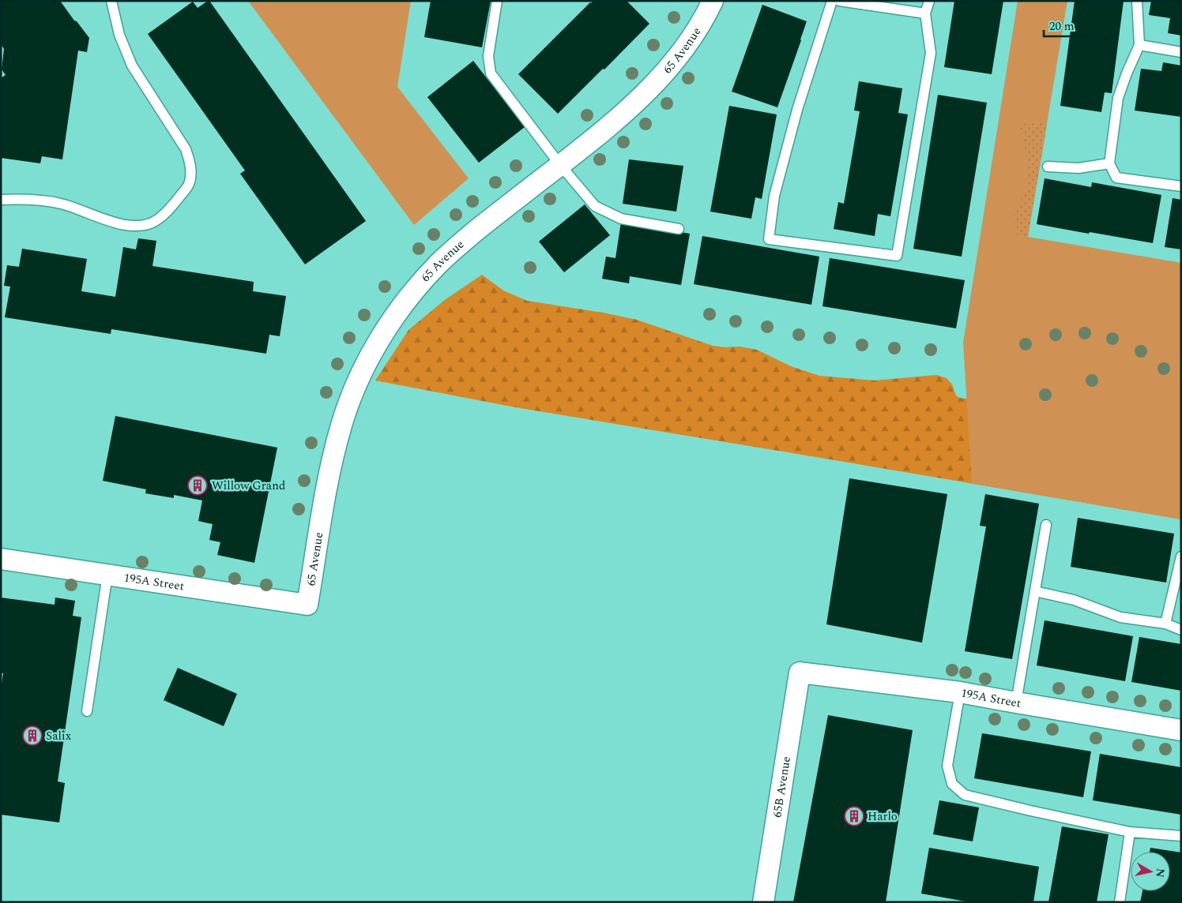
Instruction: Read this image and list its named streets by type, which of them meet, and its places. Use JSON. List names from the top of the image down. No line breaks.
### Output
{"streets":{"street":["65 Avenue","195A Street","65B Avenue"]},"crossings":[["65 Avenue","195A Street"],["195A Street","65B Avenue"]],"places":{"building":["Willow Grand","Salix","Harlo"]},"scale_bar":"20 m","north":"right"}
